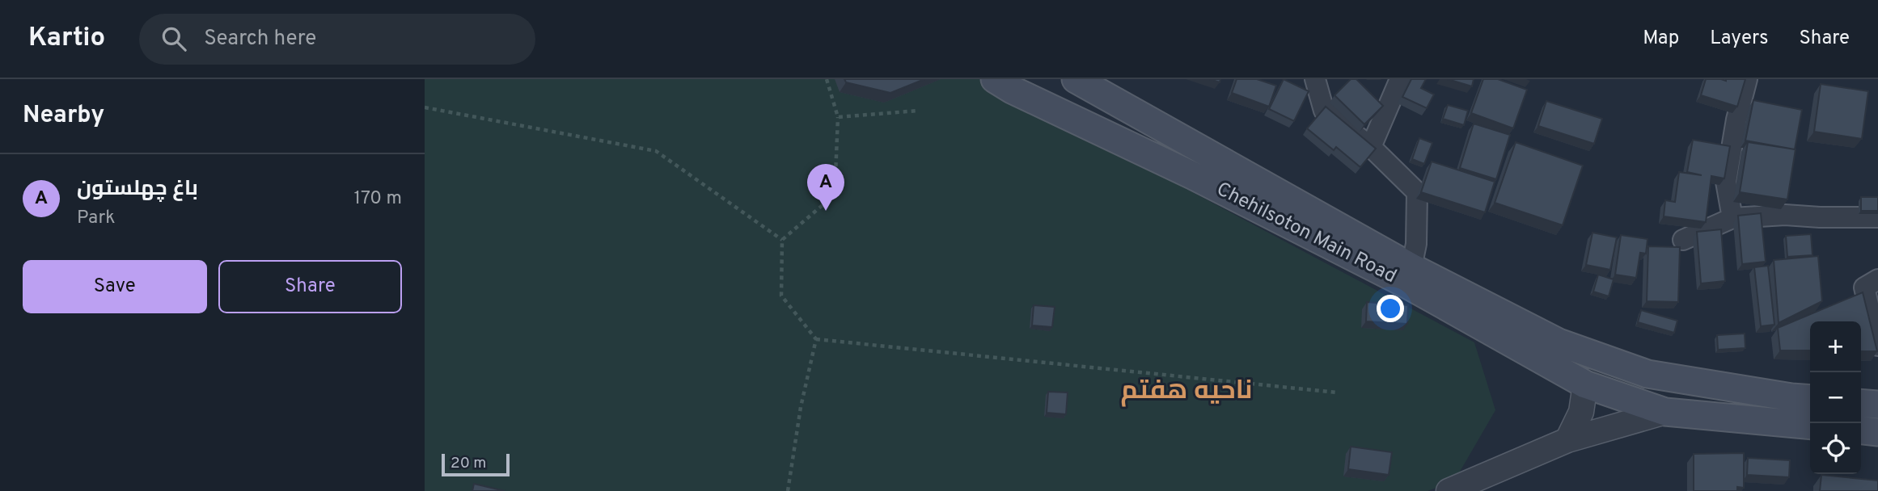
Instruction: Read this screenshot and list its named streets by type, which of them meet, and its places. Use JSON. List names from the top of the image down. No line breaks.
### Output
{"streets":{"main road":["Chehilsoton Main Road"]},"districts":["ناحیه هفتم"],"scale_bar":"20 m","page":{"header":"Kartio","search":"Search here","nav":["Map","Layers","Share"],"heading":"Nearby","list":[{"mark":"A","name":"باغ چهلستون","note":"Park","value":"170 m"}],"pins":"A","buttons":["Save","Share"],"map_buttons":["+","−"],"scale":"20 m"}}
